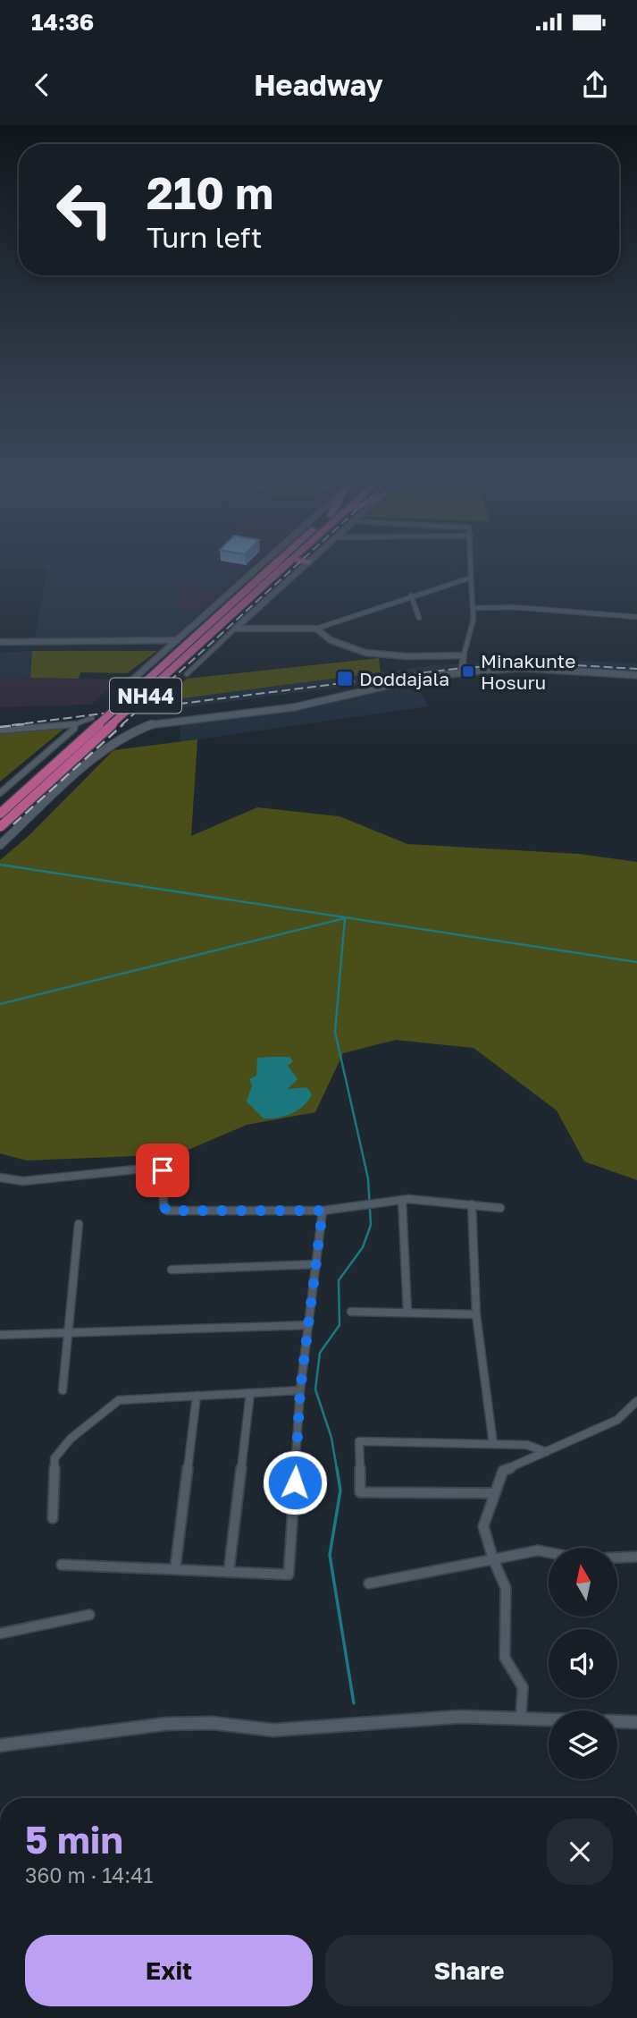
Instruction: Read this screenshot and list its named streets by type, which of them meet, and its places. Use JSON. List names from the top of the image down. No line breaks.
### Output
{"streets":{"highway":["NH44"]},"places":{"transit":["Minakunte Hosuru","Doddajala"]},"north":"top","page":{"status":"14:36","header":"Headway","turn":["210 m","Turn left"],"heading":["5 min","360 m · 14:41"],"buttons":["Exit","Share"]}}
